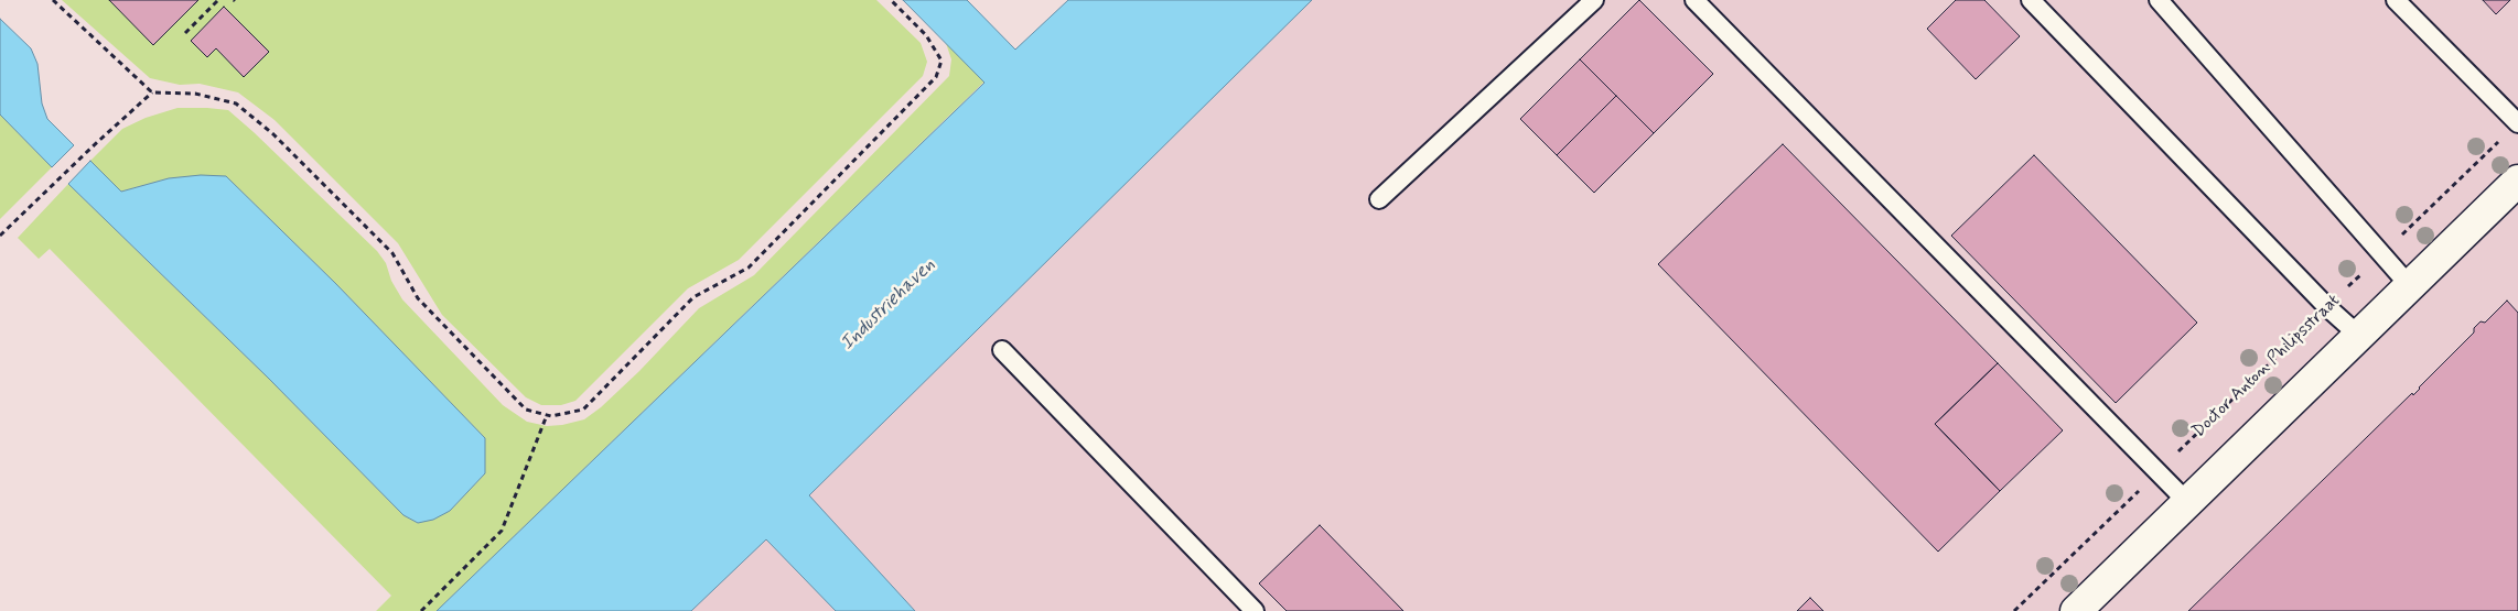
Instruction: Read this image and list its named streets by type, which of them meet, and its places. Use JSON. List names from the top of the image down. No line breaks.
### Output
{"streets":{"path":["Doctor Anton Philipsstraat"]},"water":["Industriehaven"]}
